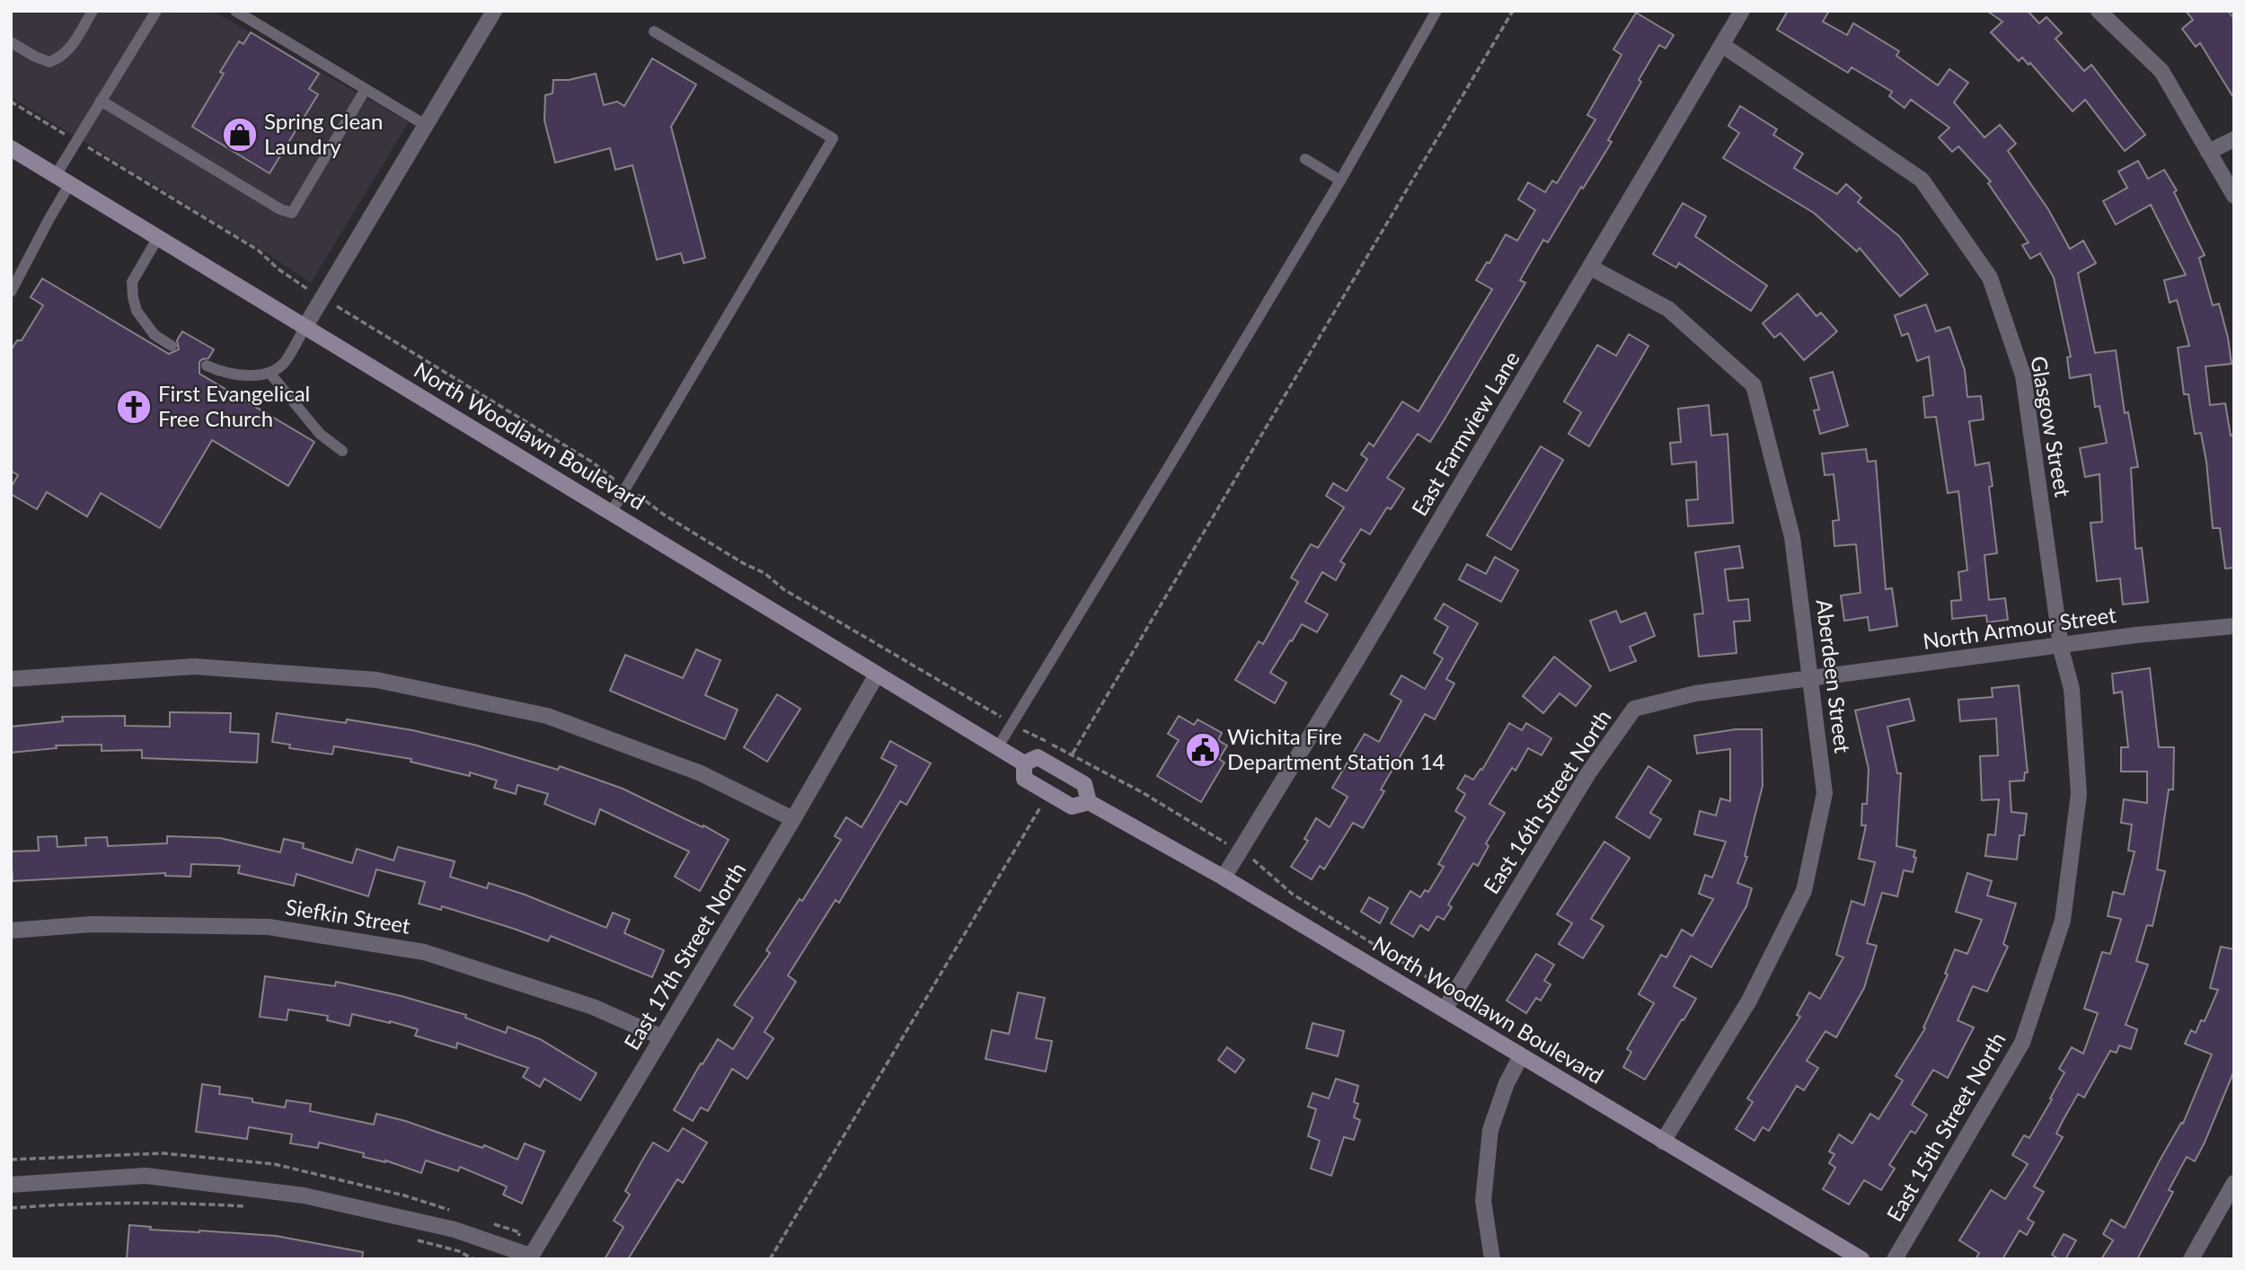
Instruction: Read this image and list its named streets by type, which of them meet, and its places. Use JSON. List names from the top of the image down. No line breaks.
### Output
{"streets":{"main road":["North Woodlawn Boulevard"],"street":["Glasgow Street","East Farmview Lane","North Armour Street","Aberdeen Street","East 16th Street North","Siefkin Street","East 17th Street North","East 15th Street North"]},"crossings":[["Glasgow Street","East Farmview Lane"],["Glasgow Street","North Armour Street"],["Glasgow Street","East 15th Street North"],["East Farmview Lane","North Woodlawn Boulevard"],["East Farmview Lane","Aberdeen Street"],["North Woodlawn Boulevard","Aberdeen Street"],["North Woodlawn Boulevard","East 16th Street North"],["North Woodlawn Boulevard","East 17th Street North"],["North Armour Street","Aberdeen Street"],["North Armour Street","East 16th Street North"],["North Armour Street","East 15th Street North"],["Aberdeen Street","East 16th Street North"],["Siefkin Street","East 17th Street North"]],"places":{"shop":["Spring Clean Laundry"],"church":["First Evangelical Free Church"],"public building":["Wichita Fire Department Station 14"]}}
